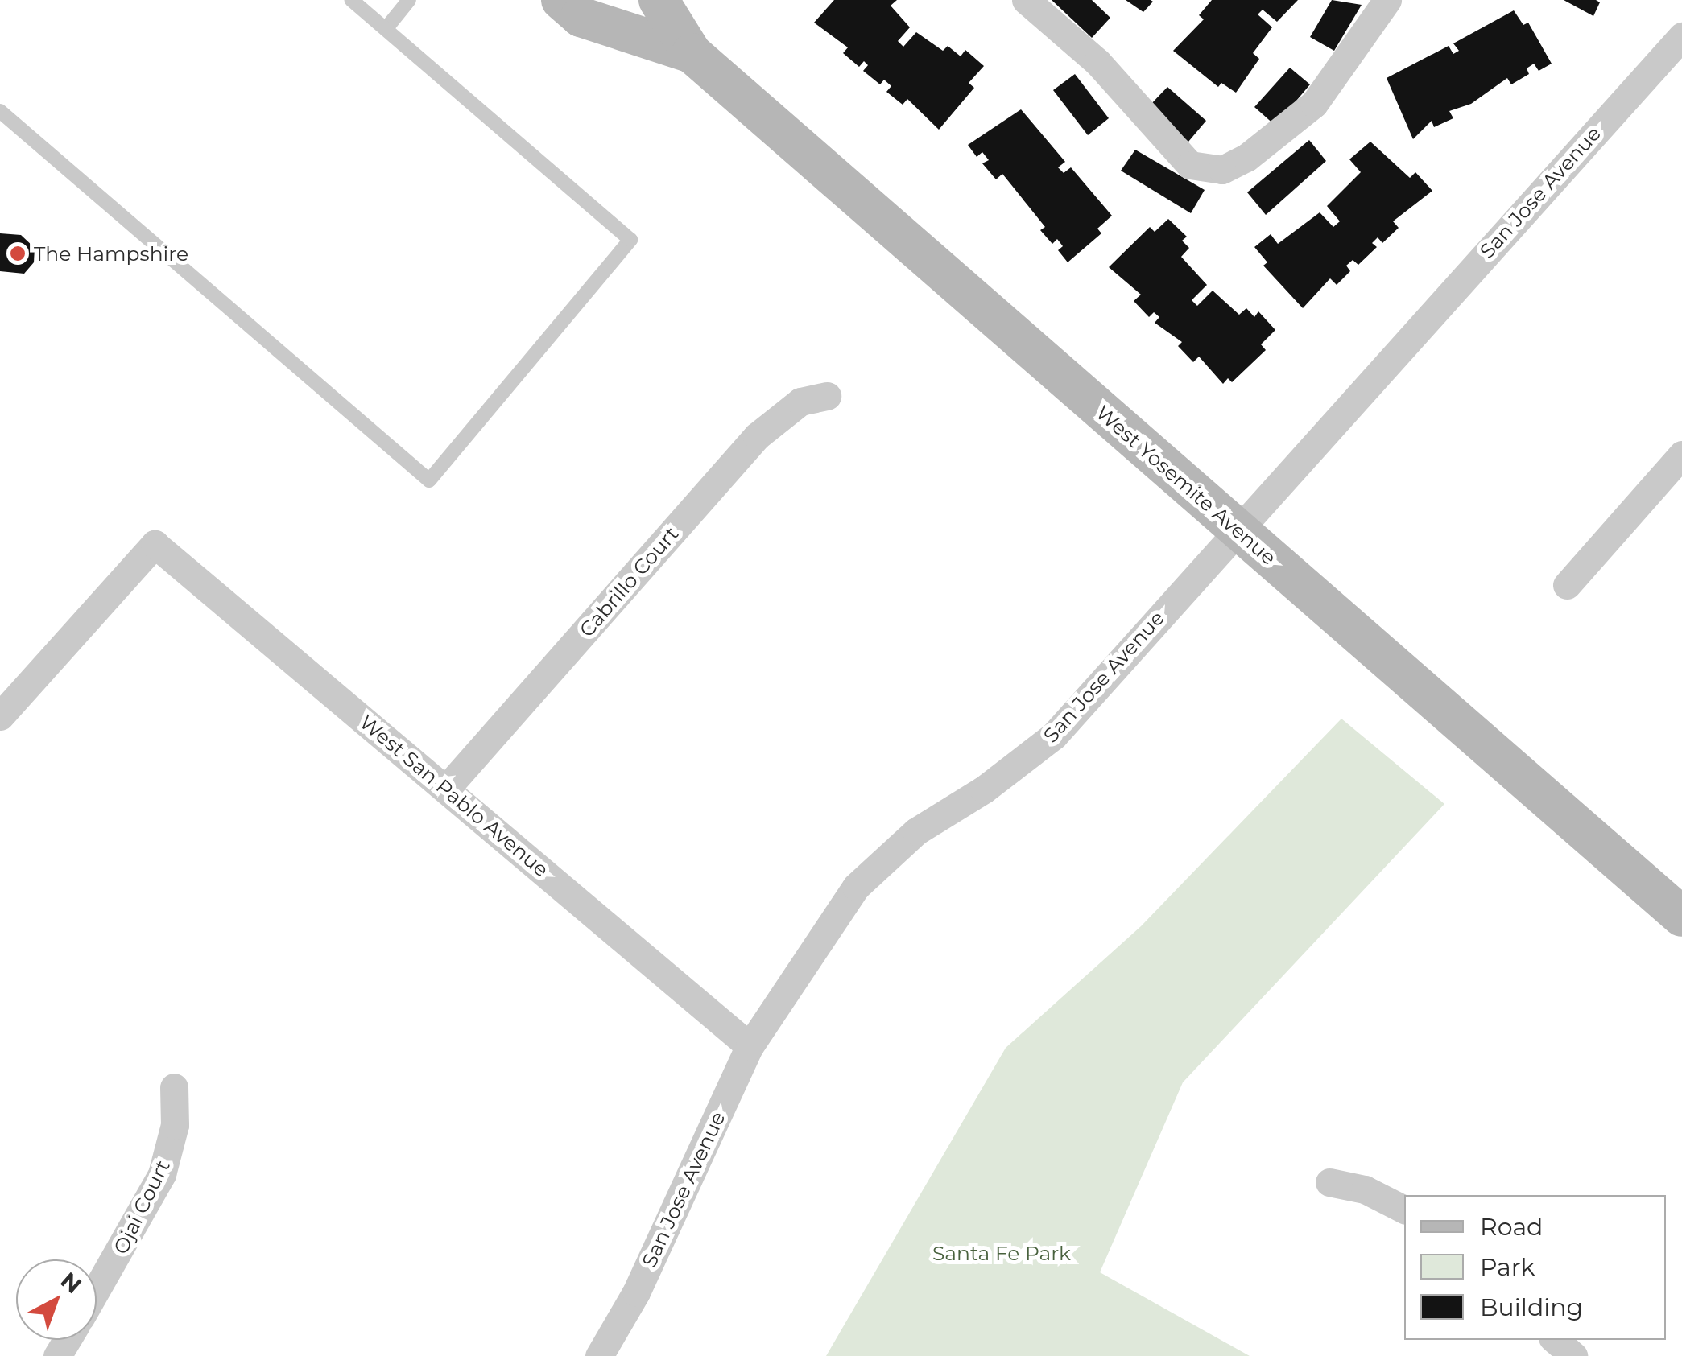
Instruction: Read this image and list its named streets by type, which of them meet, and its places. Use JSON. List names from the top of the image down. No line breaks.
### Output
{"streets":{"main road":["West Yosemite Avenue"],"street":["San Jose Avenue","Cabrillo Court","West San Pablo Avenue","Ojai Court"]},"crossings":[["San Jose Avenue","West Yosemite Avenue"],["San Jose Avenue","West San Pablo Avenue"],["Cabrillo Court","West San Pablo Avenue"]],"parks":["Santa Fe Park"],"places":["The Hampshire"],"legend":["Road","Park","Building"],"north":"top right"}
